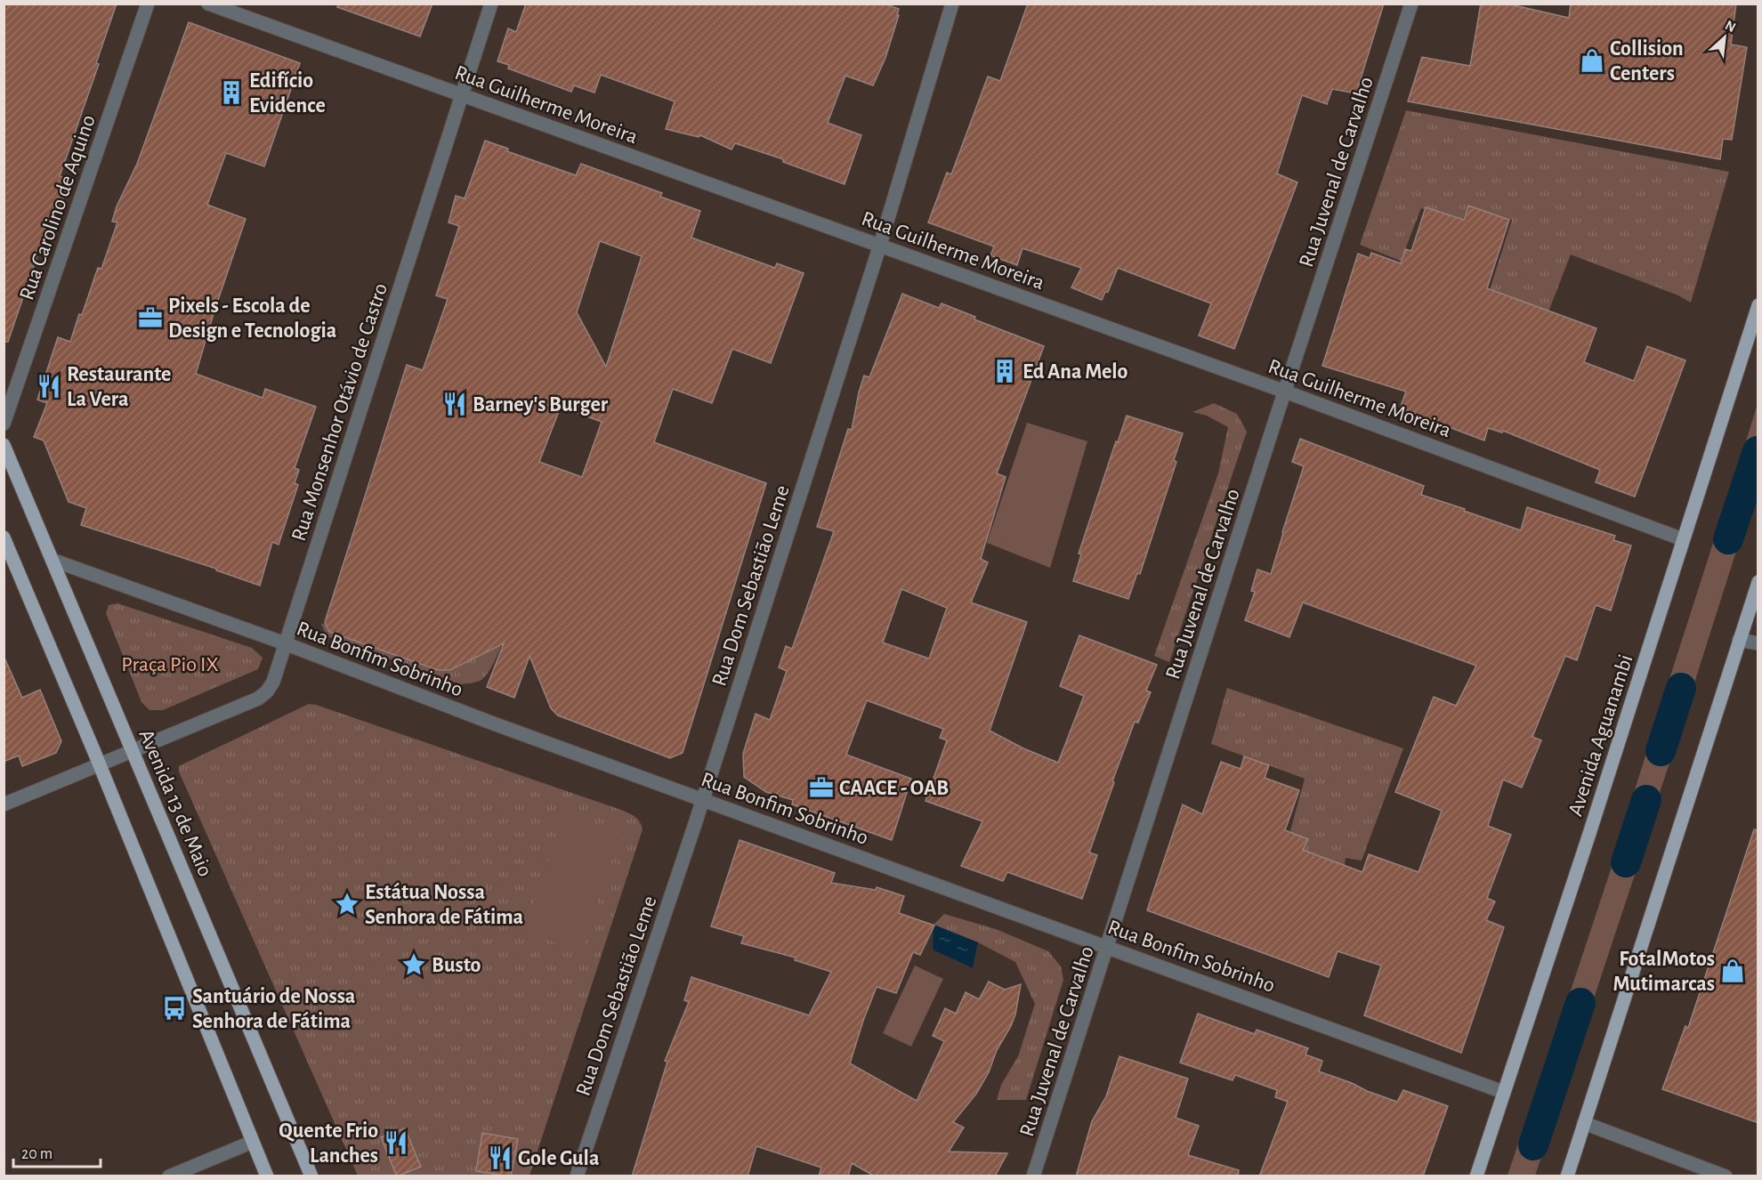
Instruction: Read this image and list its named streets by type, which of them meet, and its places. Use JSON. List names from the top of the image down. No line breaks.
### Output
{"streets":{"main road":["Avenida Aguanambi","Avenida 13 de Maio"],"street":["Rua Guilherme Moreira","Rua Juvenal de Carvalho","Rua Carolino de Aquino","Rua Monsenhor Otávio de Castro","Rua Dom Sebastião Leme","Rua Bonfim Sobrinho"]},"crossings":[["Rua Guilherme Moreira","Rua Juvenal de Carvalho"],["Rua Guilherme Moreira","Rua Monsenhor Otávio de Castro"],["Rua Guilherme Moreira","Rua Dom Sebastião Leme"],["Rua Guilherme Moreira","Avenida Aguanambi"],["Rua Juvenal de Carvalho","Rua Bonfim Sobrinho"],["Rua Monsenhor Otávio de Castro","Rua Bonfim Sobrinho"],["Rua Monsenhor Otávio de Castro","Avenida 13 de Maio"],["Rua Dom Sebastião Leme","Rua Bonfim Sobrinho"],["Rua Bonfim Sobrinho","Avenida Aguanambi"],["Rua Bonfim Sobrinho","Avenida 13 de Maio"]],"parks":["Praça Pio IX"],"places":{"shop":["Collision Centers","FotalMotos Mutimarcas"],"building":["Edifício Evidence","Ed Ana Melo"],"office":["Pixels - Escola de Design e Tecnologia","CAACE - OAB"],"restaurant":["Restaurante La Vera","Barney's Burger","Quente Frio Lanches","Gole Gula"],"place":["Estátua Nossa Senhora de Fátima","Busto"],"bus stop":["Santuário de Nossa Senhora de Fátima"]},"scale_bar":"20 m","north":"top right"}
